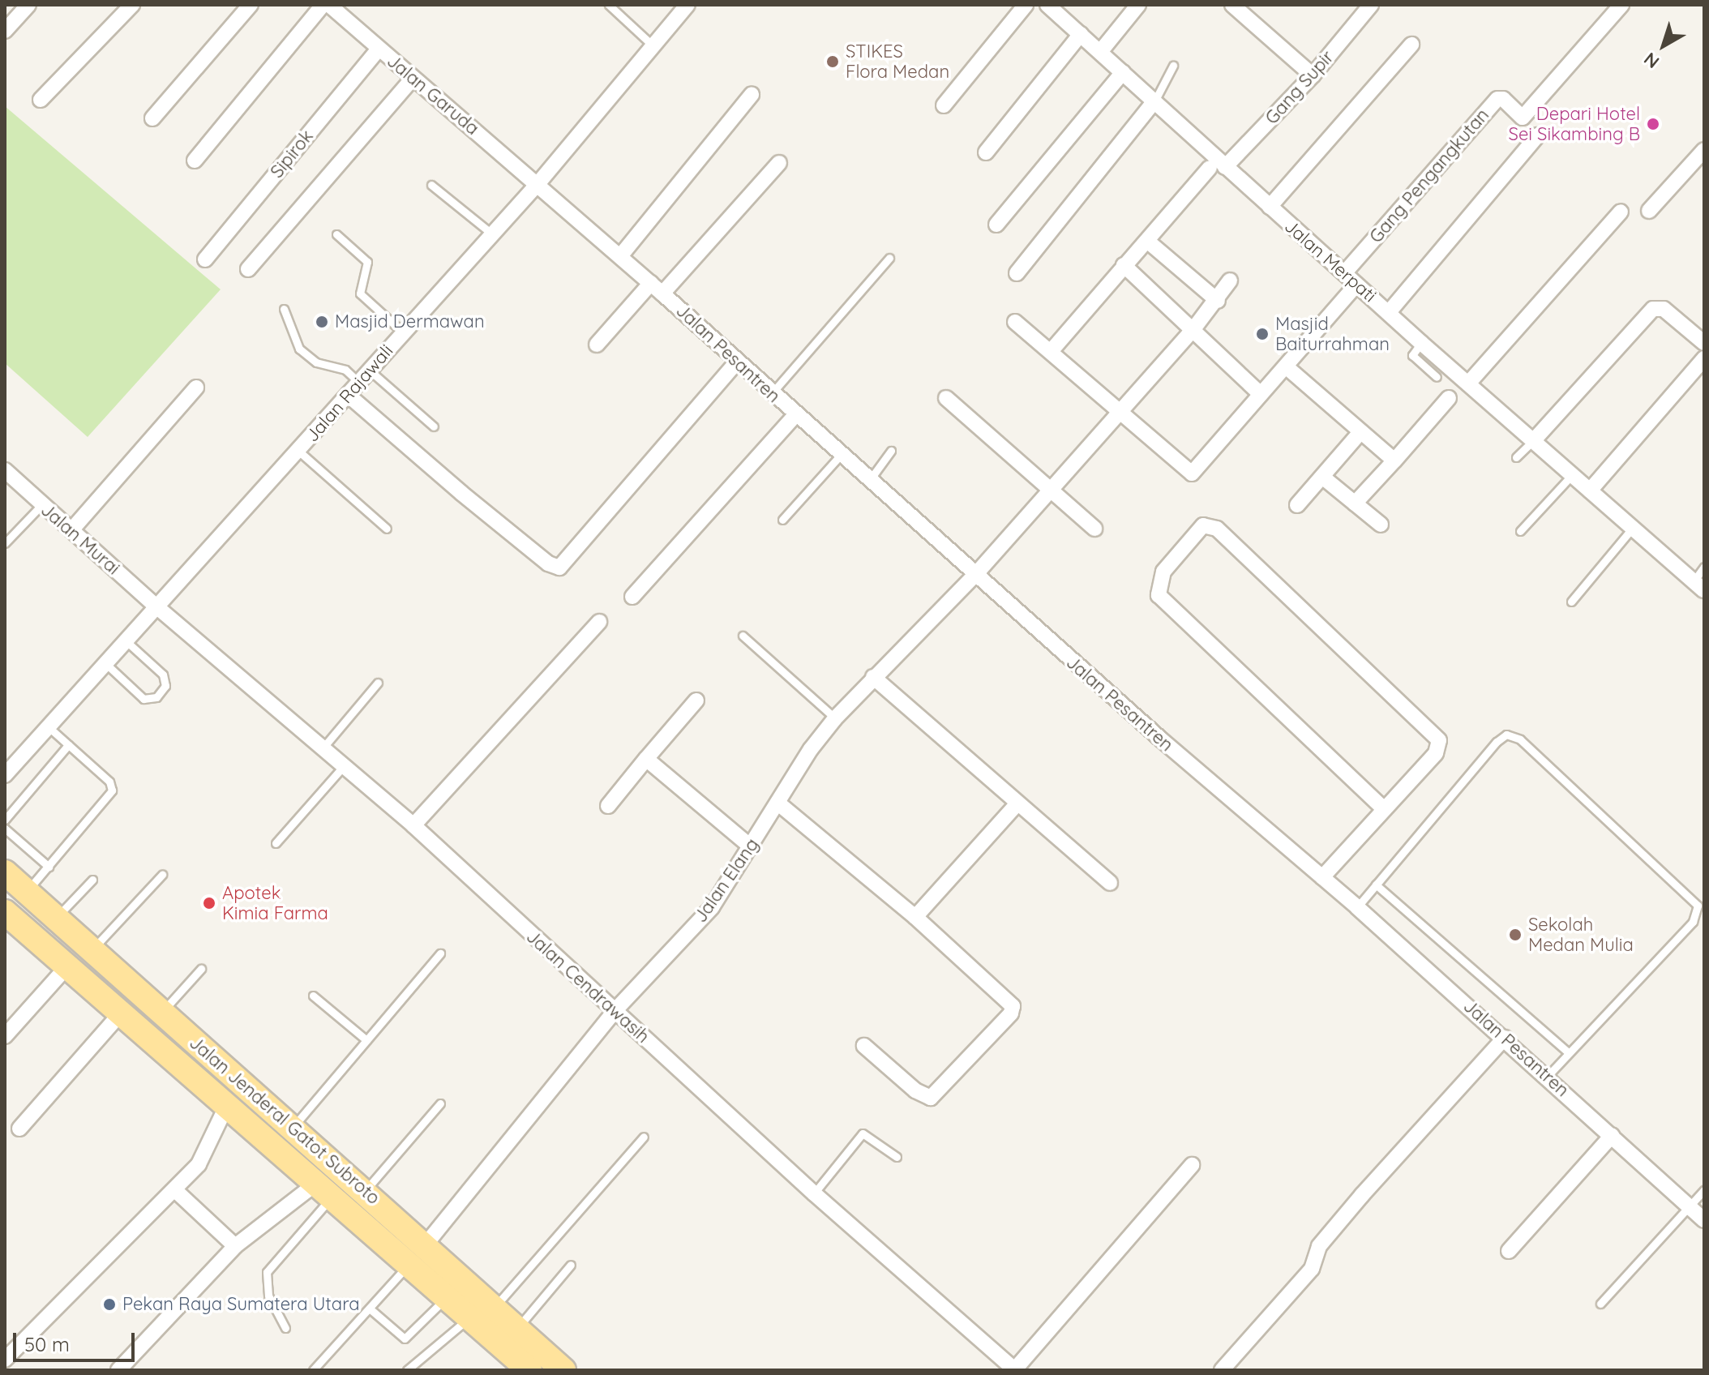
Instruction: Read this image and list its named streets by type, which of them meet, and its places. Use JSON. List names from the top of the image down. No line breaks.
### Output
{"streets":{"main road":["Jalan Jenderal Gatot Subroto"],"street":["Gang Supir","Jalan Garuda","Sipirok","Gang Pengangkutan","Jalan Merpati","Jalan Pesantren","Jalan Rajawali","Jalan Murai","Jalan Elang","Jalan Cendrawasih"]},"crossings":[["Gang Supir","Jalan Merpati"],["Jalan Garuda","Sipirok"],["Jalan Garuda","Jalan Pesantren"],["Jalan Garuda","Jalan Rajawali"],["Gang Pengangkutan","Jalan Merpati"],["Jalan Pesantren","Jalan Rajawali"],["Jalan Pesantren","Jalan Elang"],["Jalan Rajawali","Jalan Murai"],["Jalan Rajawali","Jalan Cendrawasih"],["Jalan Murai","Jalan Cendrawasih"],["Jalan Elang","Jalan Cendrawasih"],["Jalan Elang","Jalan Jenderal Gatot Subroto"]],"places":["STIKES Flora Medan","Depari Hotel Sei Sikambing B","Masjid Dermawan","Masjid Baiturrahman","Apotek Kimia Farma","Sekolah Medan Mulia","Pekan Raya Sumatera Utara"],"scale_bar":"50 m","north":"bottom left"}
